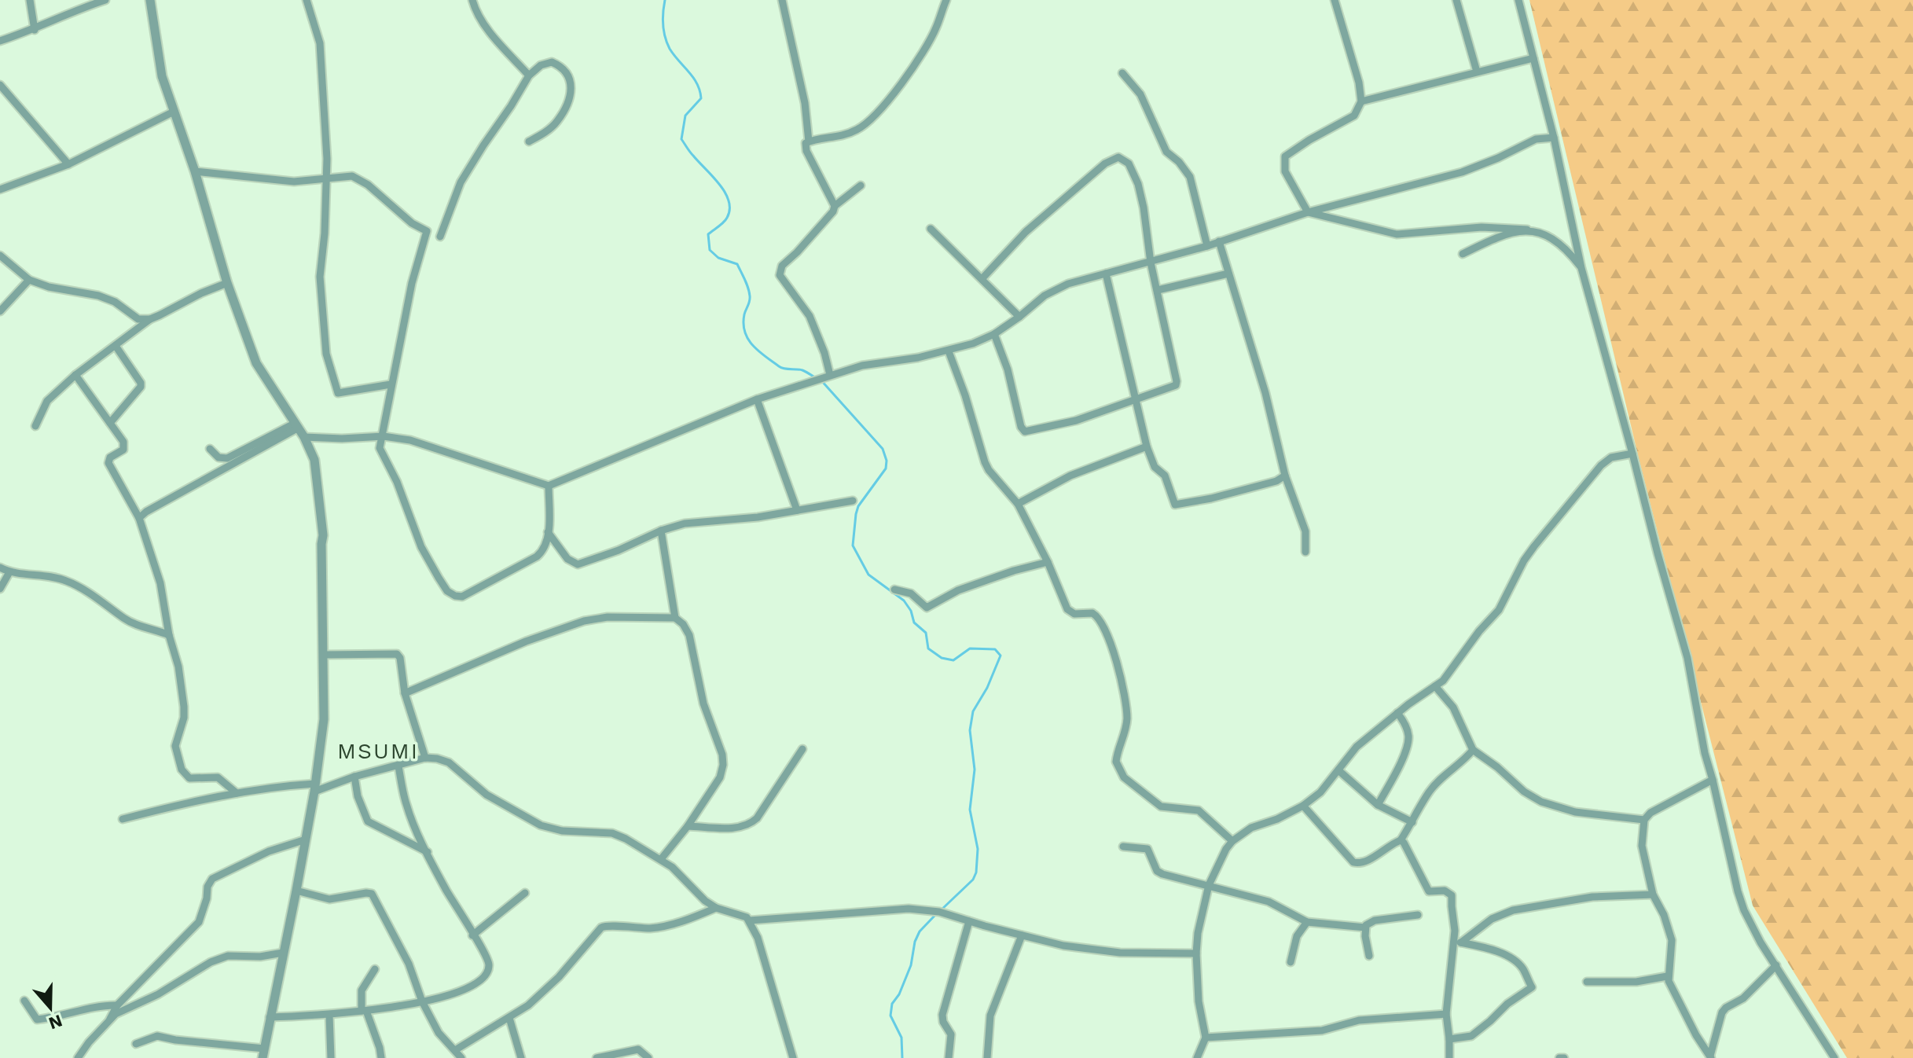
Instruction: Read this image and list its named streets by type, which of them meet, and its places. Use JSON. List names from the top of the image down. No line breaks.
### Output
{"districts":["MSUMI"],"north":"bottom"}
